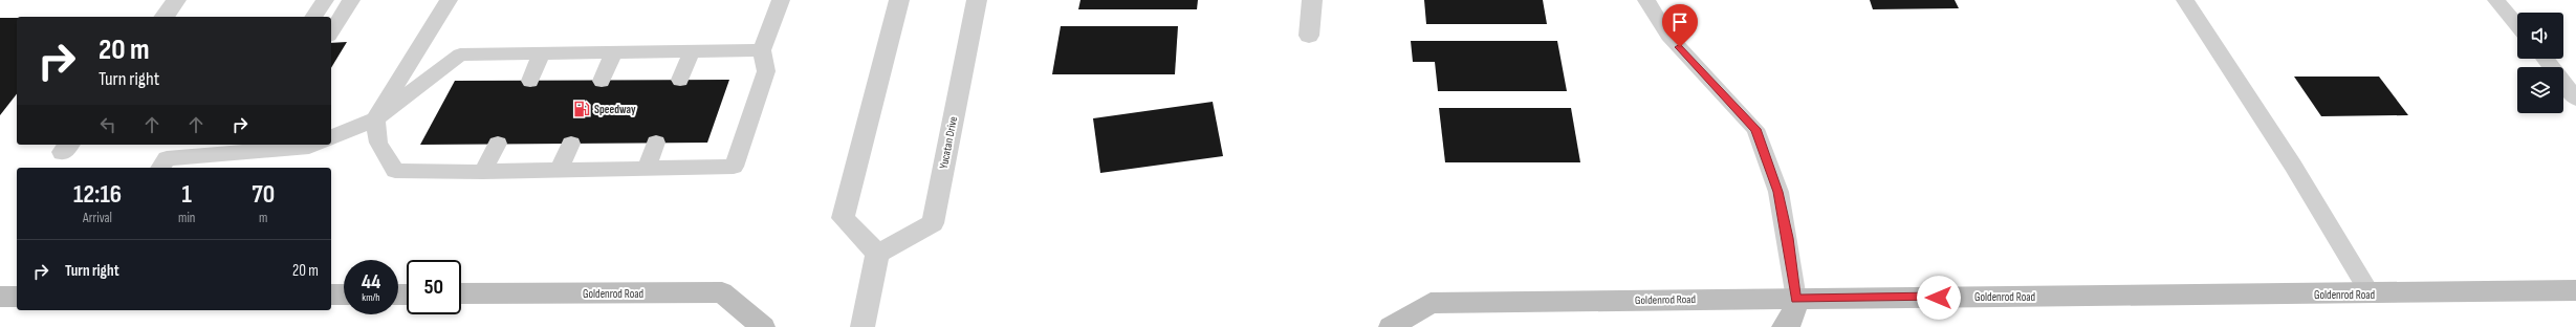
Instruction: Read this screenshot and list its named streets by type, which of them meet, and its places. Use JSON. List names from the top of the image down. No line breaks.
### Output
{"streets":{"main road":["Goldenrod Road"],"street":["Yucatan Drive"]},"places":{"fuel station":["Speedway"]},"page":{"turn":["20 m","Turn right"],"eta":["12:16","Arrival","1","min","70","m"],"list":[{"name":"Turn right","value":"20 m"}],"speed":"44 km/h","limit":"50"}}
